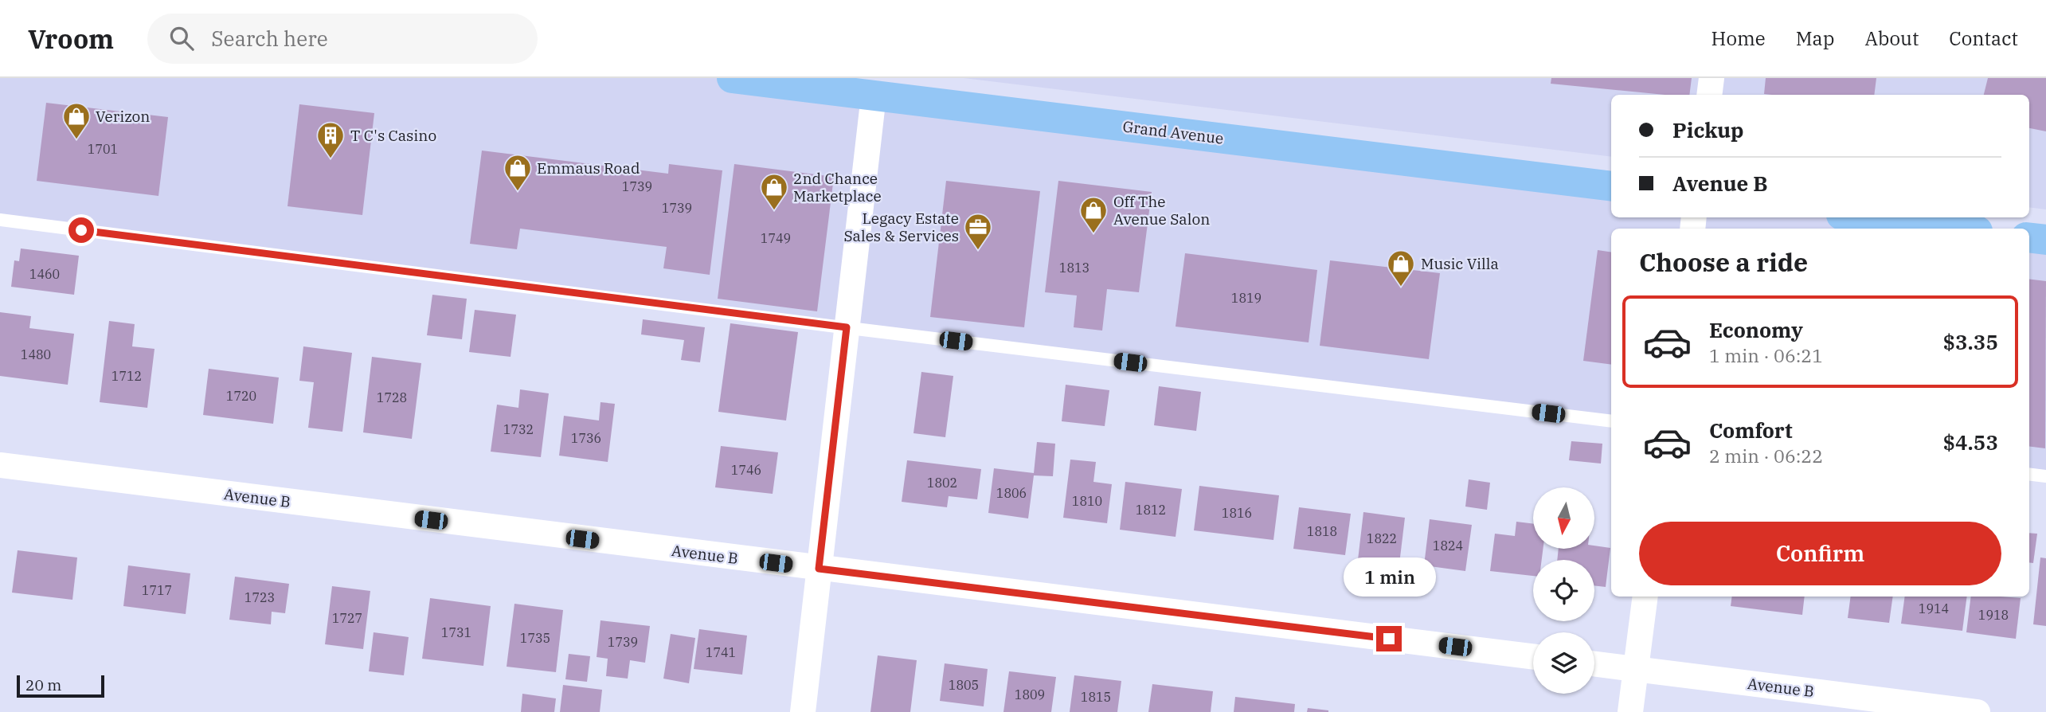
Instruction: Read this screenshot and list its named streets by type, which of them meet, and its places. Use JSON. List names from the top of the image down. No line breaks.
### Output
{"streets":{"main road":["Grand Avenue"],"street":["Avenue B"]},"places":{"shop":["Verizon","Emmaus Road","2nd Chance Marketplace","Off The Avenue Salon","Music Villa"],"building":["T C's Casino"],"office":["Legacy Estate Sales & Services"]},"house_numbers":["1701","1739","1739","1749","1813","1460","1819","1480","1712","1720","1728","1732","1736","1746","1802","1806","1810","1812","1816","1818","1822","1824","1717","1723","1914","1918","1727","1731","1735","1739","1741","1805","1809","1815"],"scale_bar":"20 m","north":"bottom","page":{"header":"Vroom","search":"Search here","nav":["Home","Map","About","Contact"],"banner":["Pickup","Avenue B"],"heading":"Choose a ride","list":[{"name":"Economy","note":"1 min · 06:21","value":"$3.35"},{"name":"Comfort","note":"2 min · 06:22","value":"$4.53"}],"buttons":"Confirm","bubble":"1 min","scale":"20 m"}}
